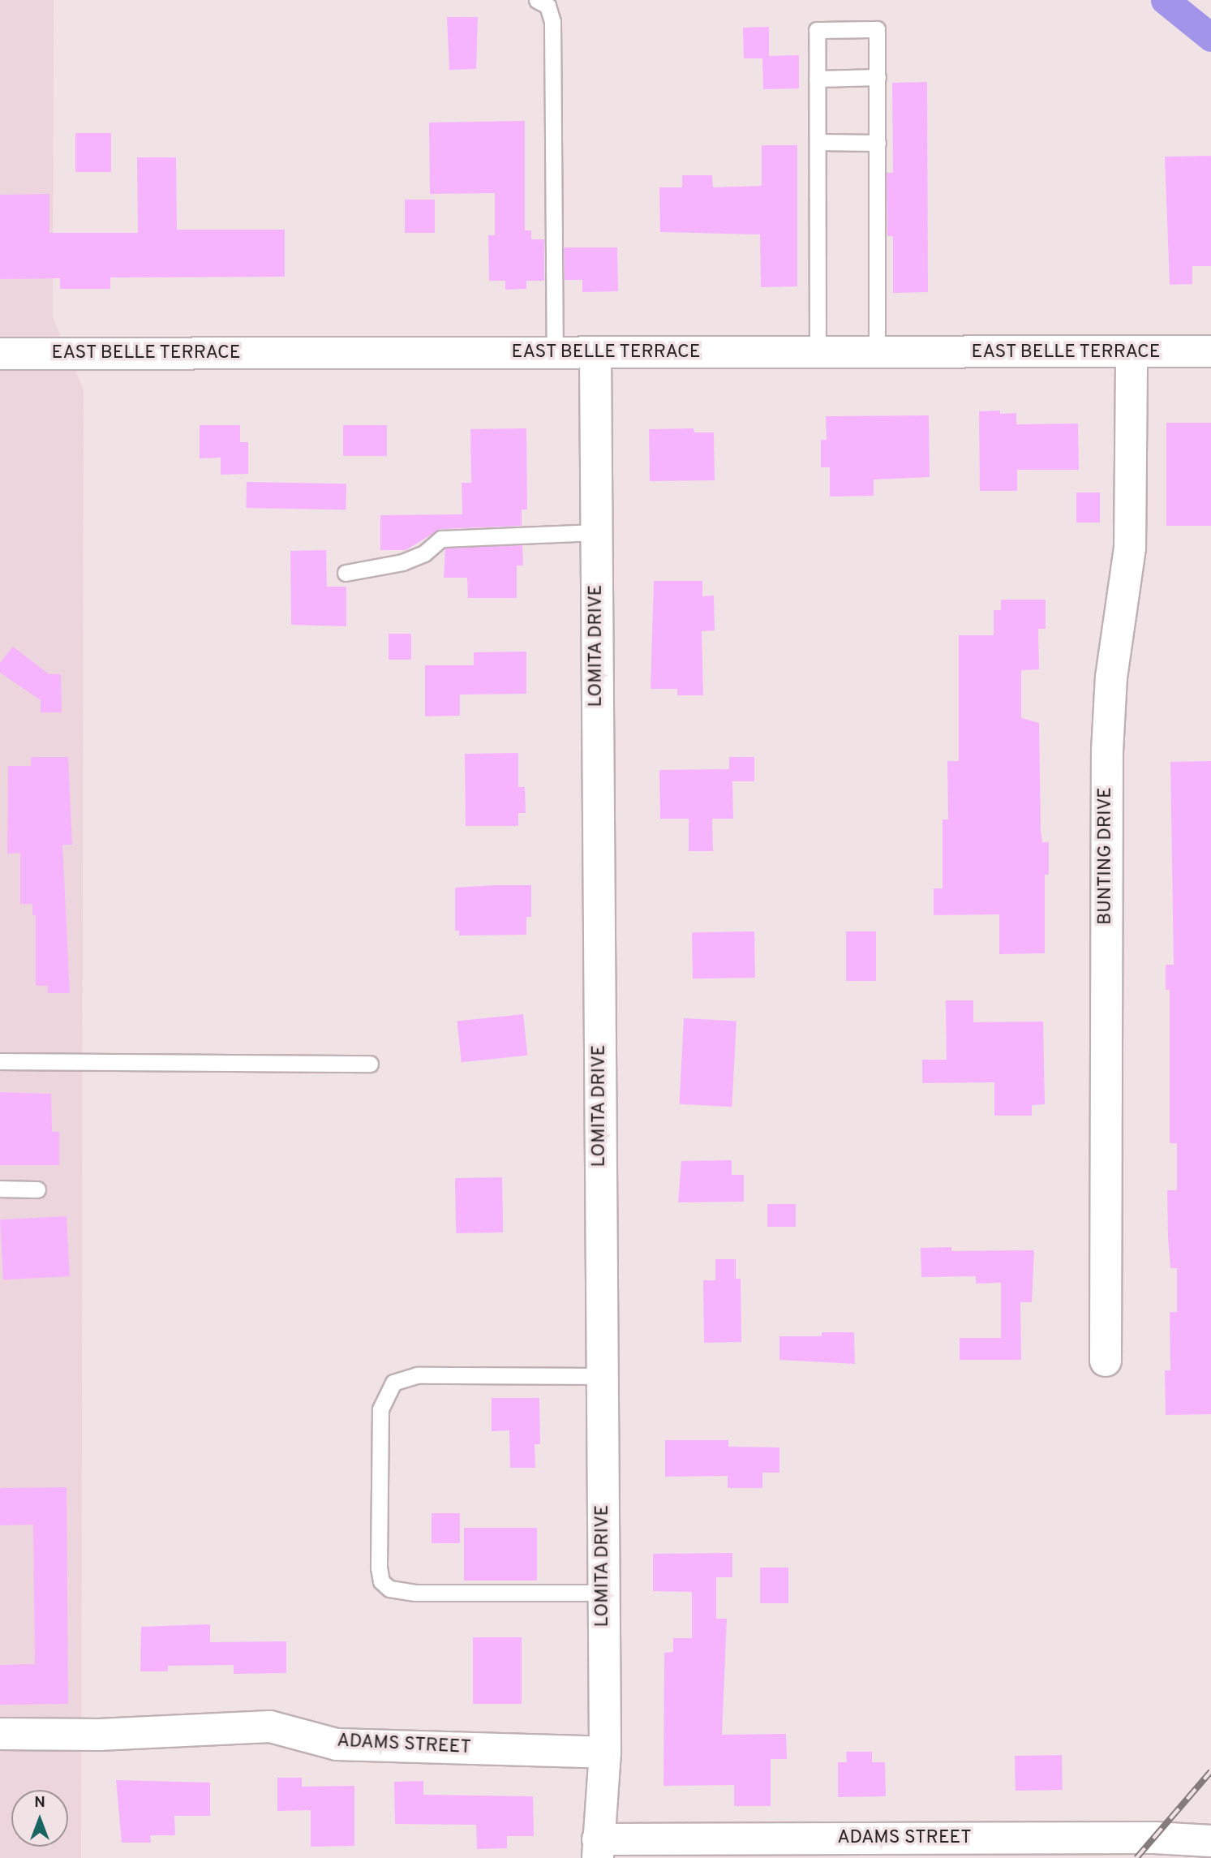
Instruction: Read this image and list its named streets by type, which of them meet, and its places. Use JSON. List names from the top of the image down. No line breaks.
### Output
{"streets":{"street":["EAST BELLE TERRACE","LOMITA DRIVE","BUNTING DRIVE","ADAMS STREET"]},"crossings":[["EAST BELLE TERRACE","LOMITA DRIVE"],["EAST BELLE TERRACE","BUNTING DRIVE"],["LOMITA DRIVE","ADAMS STREET"]],"north":"top"}
